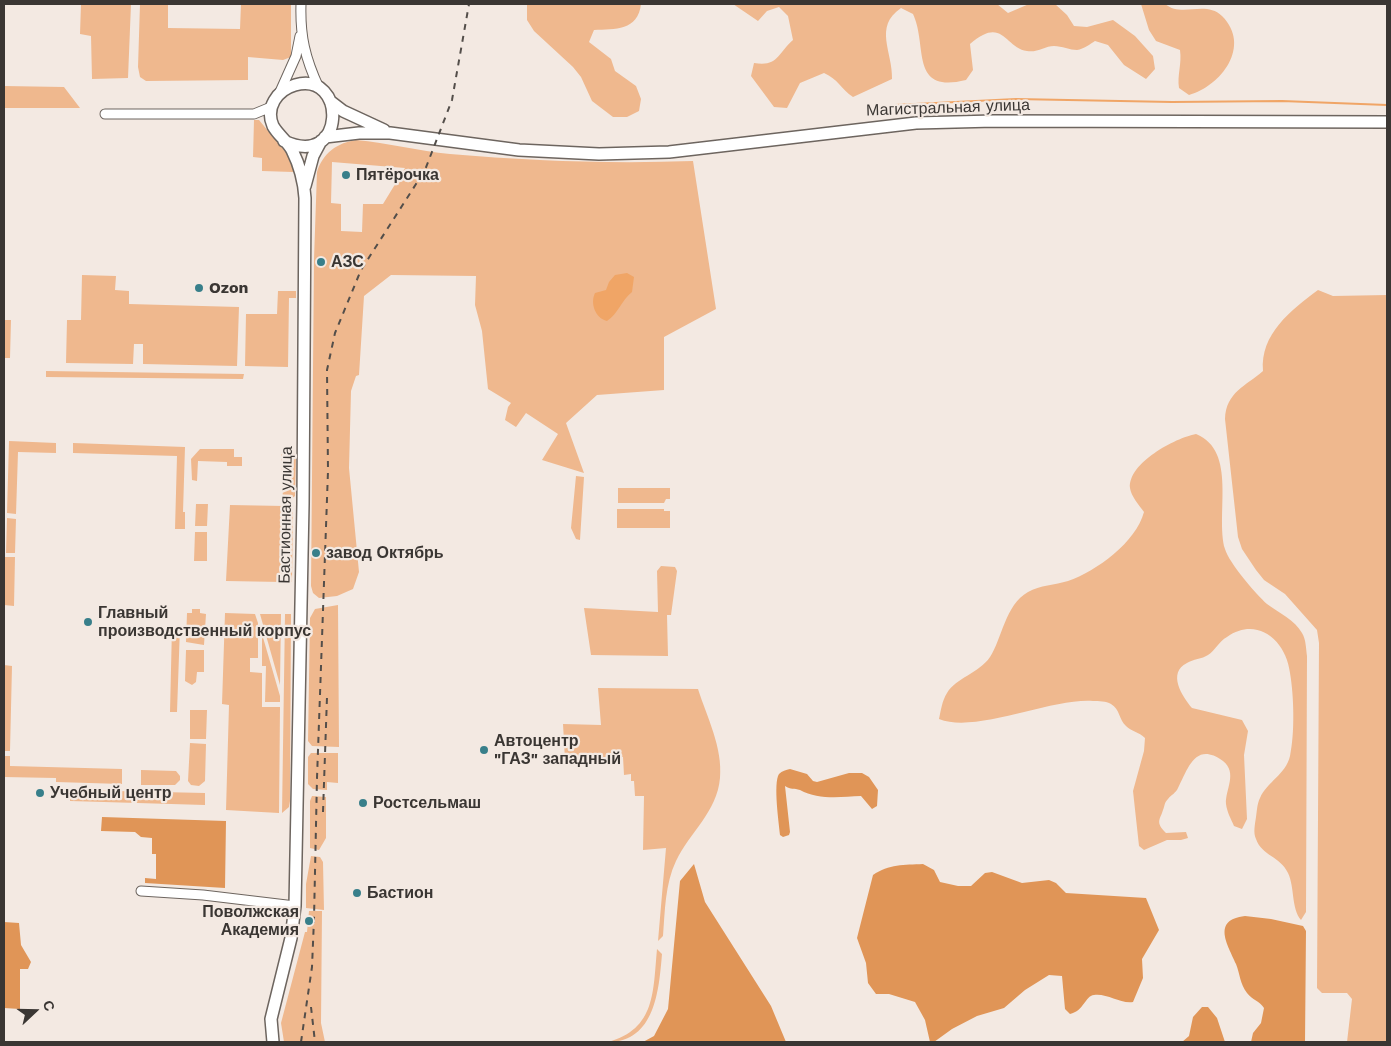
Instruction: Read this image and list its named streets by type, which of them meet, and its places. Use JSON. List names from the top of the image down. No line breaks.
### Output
{"streets":{"main road":["Магистральная улица","Бастионная улица"]},"places":["Пятёрочка","АЗС","Ozon","завод Октябрь","Главный производственный корпус","Автоцентр \"ГАЗ\" западный","Учебный центр","Ростсельмаш","Бастион","Поволжская Академия"],"north":"right"}
